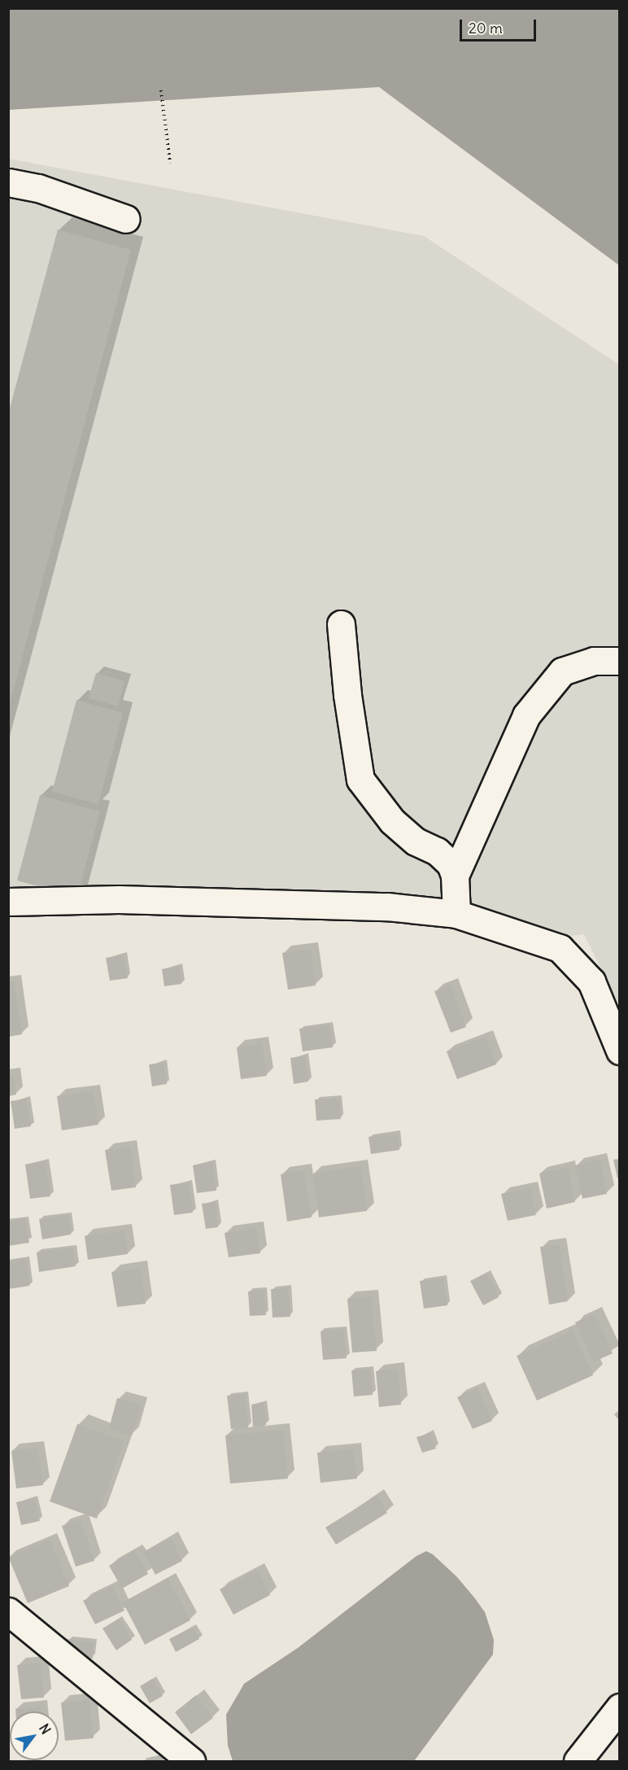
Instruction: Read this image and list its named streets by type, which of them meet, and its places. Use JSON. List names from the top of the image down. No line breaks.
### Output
{"scale_bar":"20 m","north":"top right"}
